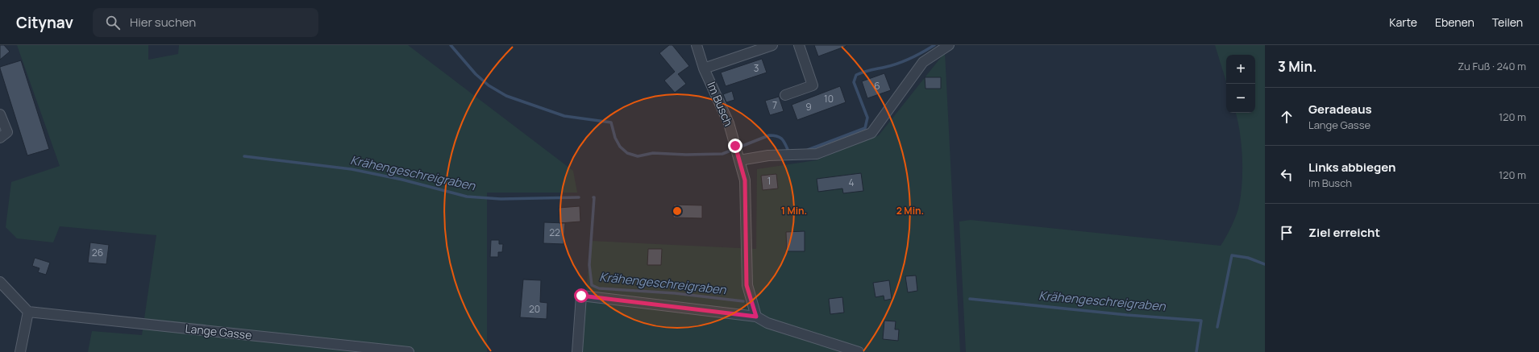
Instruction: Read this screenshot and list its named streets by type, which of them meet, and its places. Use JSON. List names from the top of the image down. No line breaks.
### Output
{"streets":{"street":["Im Busch","Lange Gasse"]},"water":["Krähengeschreigraben"],"house_numbers":["3","6","10","7","9","1","4","22","26","20"],"page":{"header":"Citynav","search":"Hier suchen","nav":["Karte","Ebenen","Teilen"],"heading":["3 Min.","Zu Fuß · 240 m"],"map_buttons":["+","−"],"list":[["Geradeaus","Lange Gasse","120 m"],["Links abbiegen","Im Busch","120 m"],"Ziel erreicht"]},"rings":["1 Min.","2 Min."]}
